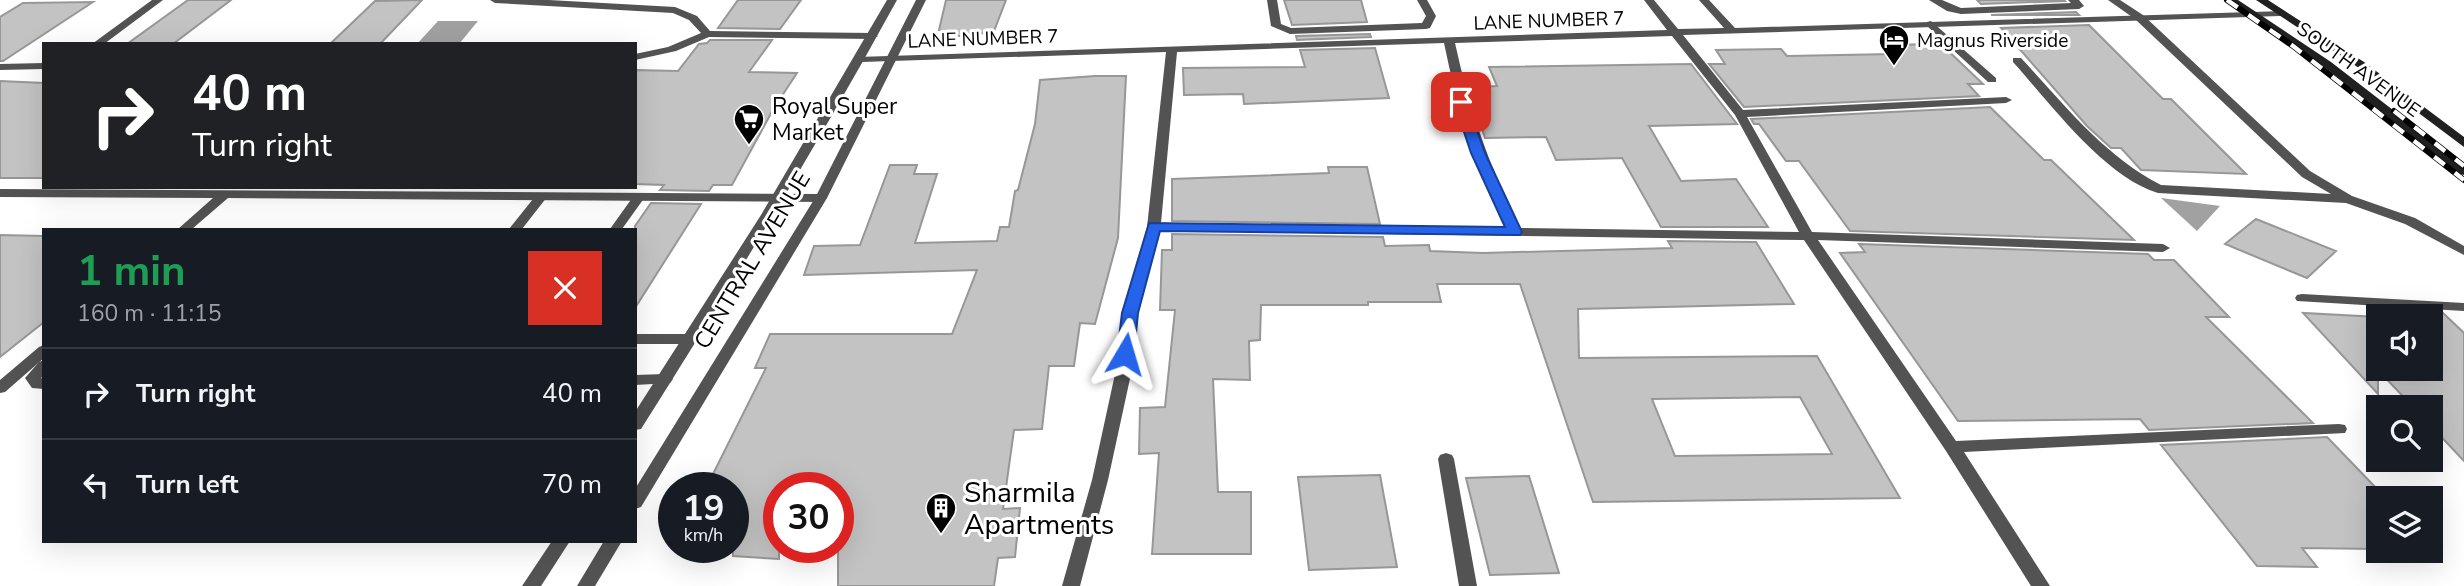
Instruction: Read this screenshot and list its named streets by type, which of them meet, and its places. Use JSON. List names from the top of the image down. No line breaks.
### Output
{"streets":{"main road":["SOUTH AVENUE"],"street":["LANE NUMBER 7","CENTRAL AVENUE"]},"crossings":[["LANE NUMBER 7","SOUTH AVENUE"],["LANE NUMBER 7","CENTRAL AVENUE"]],"places":{"hotel":["Magnus Riverside"],"supermarket":["Royal Super Market"],"building":["Sharmila Apartments"]},"page":{"turn":["40 m","Turn right"],"heading":["1 min","160 m · 11:15"],"list":[{"name":"Turn right","value":"40 m"},{"name":"Turn left","value":"70 m"}],"speed":"19 km/h","limit":"30"}}
